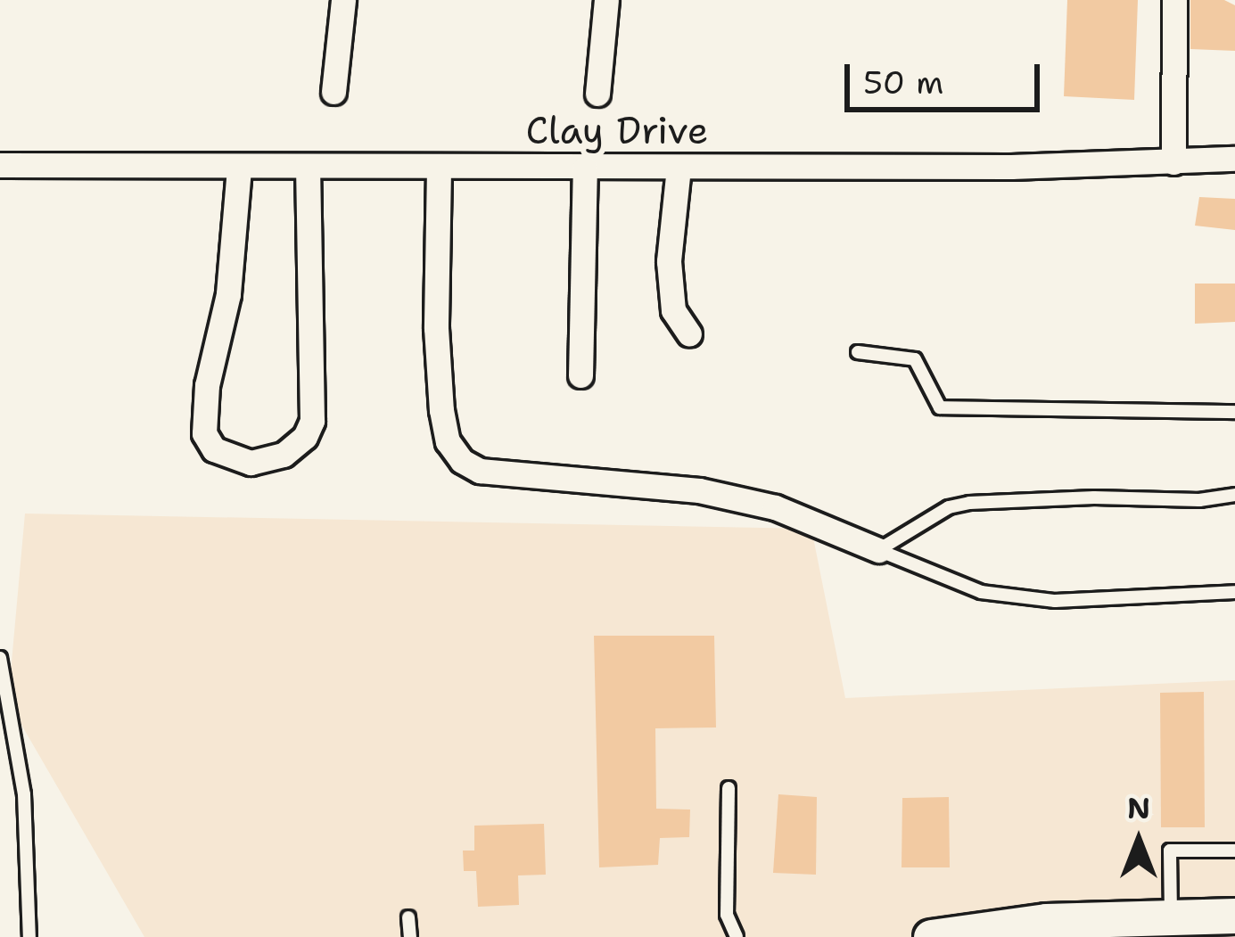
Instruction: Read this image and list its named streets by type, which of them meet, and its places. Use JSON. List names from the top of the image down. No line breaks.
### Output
{"streets":{"street":["Clay Drive"]},"scale_bar":"50 m","north":"top"}
